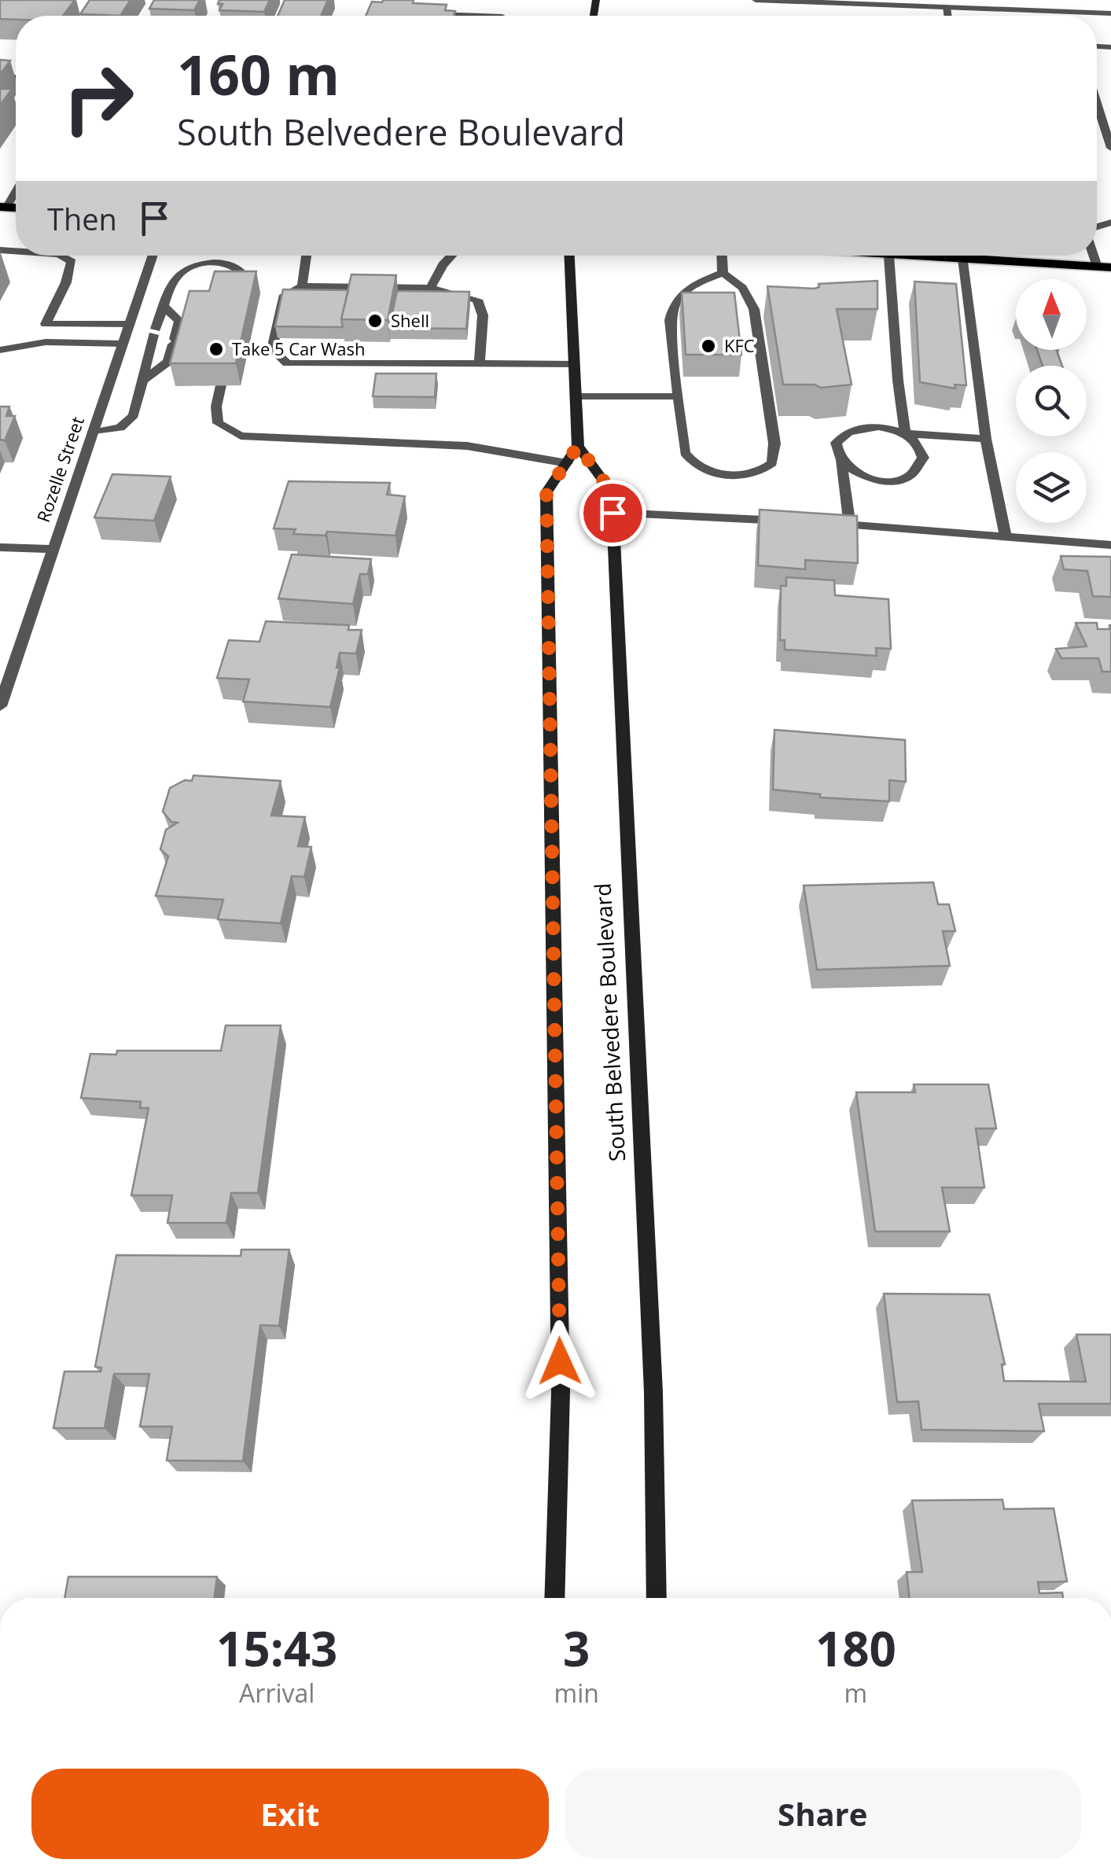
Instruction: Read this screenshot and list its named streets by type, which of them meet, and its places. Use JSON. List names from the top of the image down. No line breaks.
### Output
{"streets":{"street":["Rozelle Street","South Belvedere Boulevard"]},"places":["Shell","KFC","Take 5 Car Wash"],"north":"top","page":{"turn":["160 m","South Belvedere Boulevard"],"then":"Then","eta":["15:43","Arrival","3","min","180","m"],"buttons":["Exit","Share"]}}
